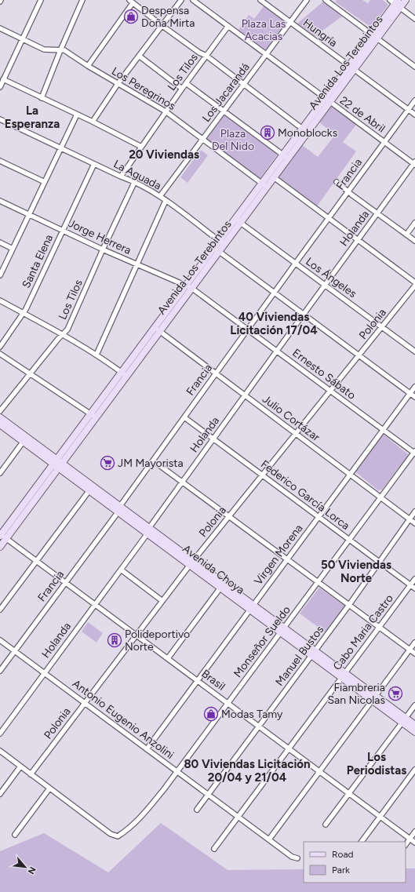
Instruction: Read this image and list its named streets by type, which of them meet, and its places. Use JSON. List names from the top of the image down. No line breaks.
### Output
{"streets":{"main road":["Avenida Los Terebintos","Avenida Choya"],"street":["Hungría","Los Tilos","Los Peregrinos","Los Jacarandá","22 de Abril","Francia","La Aguada","Holanda","Jorge Herrera","Santa Elena","Los Ángeles","Polonia","Ernesto Sábato","Julio Cortázar","Federico García Lorca","Virgen Morena","Cabo Maria Castro","Monseñor Sueldo","Manuel Bustos","Brasil","Antonio Eugenio Anzolini"]},"crossings":[["Hungría","Avenida Los Terebintos"],["Hungría","Los Jacarandá"],["Hungría","Francia"],["Avenida Los Terebintos","Los Peregrinos"],["Avenida Los Terebintos","22 de Abril"],["Avenida Los Terebintos","La Aguada"],["Avenida Los Terebintos","Jorge Herrera"],["Avenida Los Terebintos","Los Ángeles"],["Avenida Los Terebintos","Ernesto Sábato"],["Avenida Los Terebintos","Julio Cortázar"],["Avenida Los Terebintos","Avenida Choya"],["Avenida Los Terebintos","Brasil"],["Los Tilos","Los Peregrinos"],["Los Tilos","22 de Abril"],["Los Tilos","La Aguada"],["Los Tilos","Jorge Herrera"],["Los Peregrinos","Los Jacarandá"],["Los Jacarandá","22 de Abril"],["Los Jacarandá","La Aguada"],["22 de Abril","Francia"],["22 de Abril","Holanda"],["Francia","Los Ángeles"],["Francia","Ernesto Sábato"],["Francia","Julio Cortázar"],["Francia","Federico García Lorca"],["Francia","Avenida Choya"],["Francia","Brasil"],["Francia","Antonio Eugenio Anzolini"],["La Aguada","Santa Elena"],["Holanda","Los Ángeles"],["Holanda","Ernesto Sábato"],["Holanda","Julio Cortázar"],["Holanda","Federico García Lorca"],["Holanda","Avenida Choya"],["Holanda","Brasil"],["Holanda","Antonio Eugenio Anzolini"],["Jorge Herrera","Santa Elena"],["Jorge Herrera","Ernesto Sábato"],["Los Ángeles","Polonia"],["Polonia","Ernesto Sábato"],["Polonia","Julio Cortázar"],["Polonia","Federico García Lorca"],["Polonia","Avenida Choya"],["Polonia","Brasil"],["Polonia","Antonio Eugenio Anzolini"],["Ernesto Sábato","Virgen Morena"],["Ernesto Sábato","Monseñor Sueldo"],["Julio Cortázar","Virgen Morena"],["Julio Cortázar","Monseñor Sueldo"],["Julio Cortázar","Manuel Bustos"],["Federico García Lorca","Virgen Morena"],["Federico García Lorca","Cabo Maria Castro"],["Federico García Lorca","Monseñor Sueldo"],["Federico García Lorca","Manuel Bustos"],["Virgen Morena","Avenida Choya"],["Virgen Morena","Brasil"],["Virgen Morena","Antonio Eugenio Anzolini"],["Avenida Choya","Cabo Maria Castro"],["Avenida Choya","Monseñor Sueldo"],["Avenida Choya","Manuel Bustos"],["Cabo Maria Castro","Brasil"],["Cabo Maria Castro","Antonio Eugenio Anzolini"],["Monseñor Sueldo","Brasil"],["Monseñor Sueldo","Antonio Eugenio Anzolini"],["Manuel Bustos","Brasil"],["Manuel Bustos","Antonio Eugenio Anzolini"]],"districts":["La Esperanza","20 Viviendas","40 Viviendas Licitación 17/04","50 Viviendas Norte","Los Periodistas","80 Viviendas Licitación 20/04 y 21/04"],"parks":["Plaza Las Acacias","Plaza Del Nido"],"places":{"shop":["Despensa Doña Mirta","Modas Tamy"],"building":["Monoblocks","Polideportivo Norte"],"supermarket":["JM Mayorista","Fiambreria San Nicolas"]},"legend":["Road","Park"],"north":"bottom right"}
